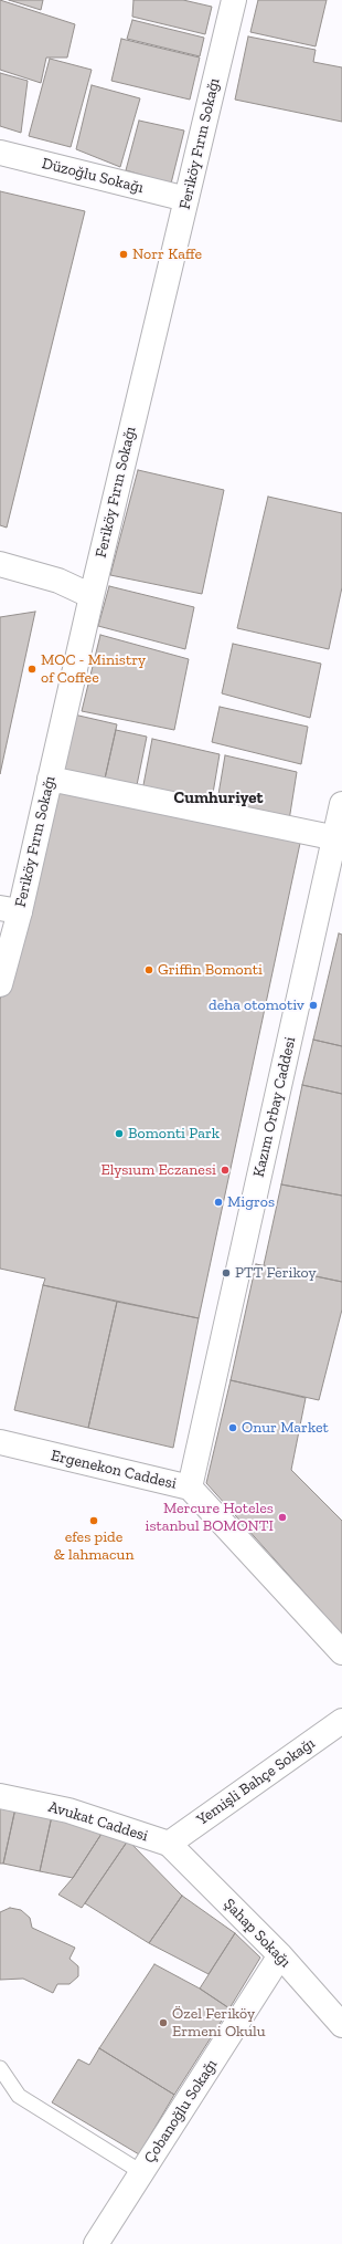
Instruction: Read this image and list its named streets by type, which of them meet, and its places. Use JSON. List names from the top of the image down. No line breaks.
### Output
{"streets":{"street":["Feriköy Fırın Sokağı","Düzoğlu Sokağı","Kazım Orbay Caddesi","Ergenekon Caddesi","Yemişli Bahçe Sokağı","Avukat Caddesi","Şahap Sokağı","Çobanoğlu Sokağı"]},"crossings":[["Feriköy Fırın Sokağı","Düzoğlu Sokağı"],["Kazım Orbay Caddesi","Ergenekon Caddesi"],["Yemişli Bahçe Sokağı","Avukat Caddesi"],["Yemişli Bahçe Sokağı","Şahap Sokağı"],["Avukat Caddesi","Şahap Sokağı"],["Şahap Sokağı","Çobanoğlu Sokağı"]],"districts":["Cumhuriyet"],"places":["Norr Kaffe","MOC - Ministry of Coffee","Griffin Bomonti","deha otomotiv","Bomonti Park","Elysıum Eczanesi","Migros","PTT Ferikoy","Onur Market","Mercure Hoteles istanbul BOMONTI","efes pide & lahmacun","Özel Feriköy Ermeni Okulu"]}
